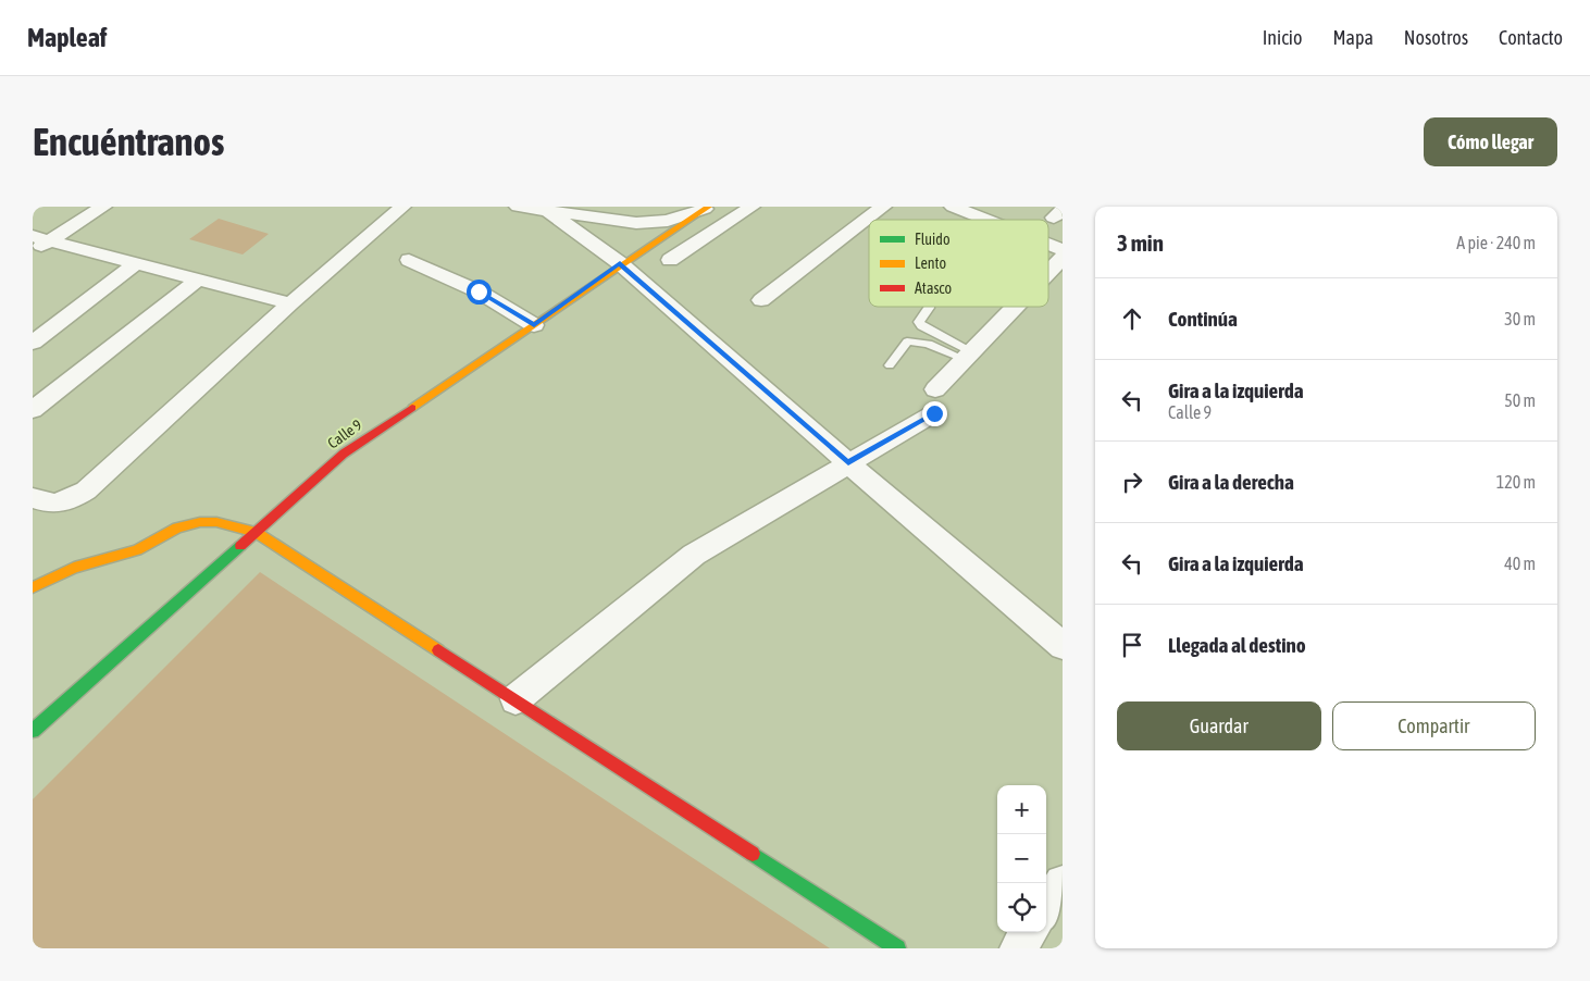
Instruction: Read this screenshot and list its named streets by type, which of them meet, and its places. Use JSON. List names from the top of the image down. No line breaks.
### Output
{"streets":{"street":["Calle 9"]},"legend":["Fluido","Lento","Atasco"],"page":{"header":"Mapleaf","nav":["Inicio","Mapa","Nosotros","Contacto"],"buttons":["Cómo llegar",["Guardar","Compartir"]],"title":"Encuéntranos","heading":["3 min","A pie · 240 m"],"list":[["Continúa","30 m"],["Gira a la izquierda","Calle 9","50 m"],["Gira a la derecha","120 m"],["Gira a la izquierda","40 m"],"Llegada al destino"],"map_buttons":["+","−"]}}
